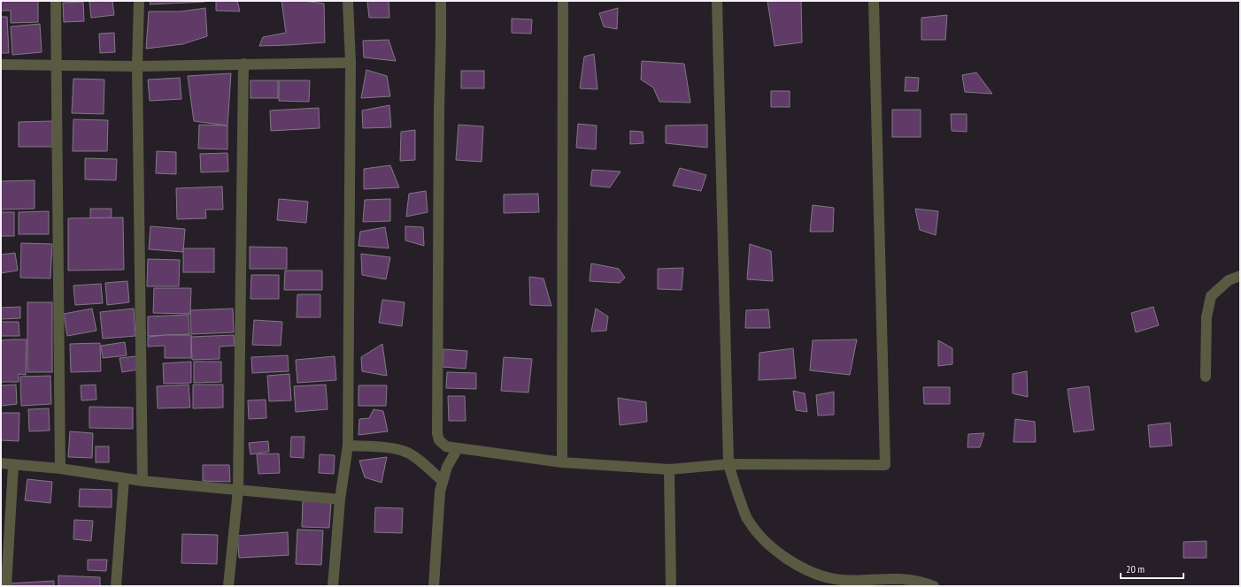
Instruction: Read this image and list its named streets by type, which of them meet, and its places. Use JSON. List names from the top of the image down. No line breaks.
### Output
{"scale_bar":"20 m"}
